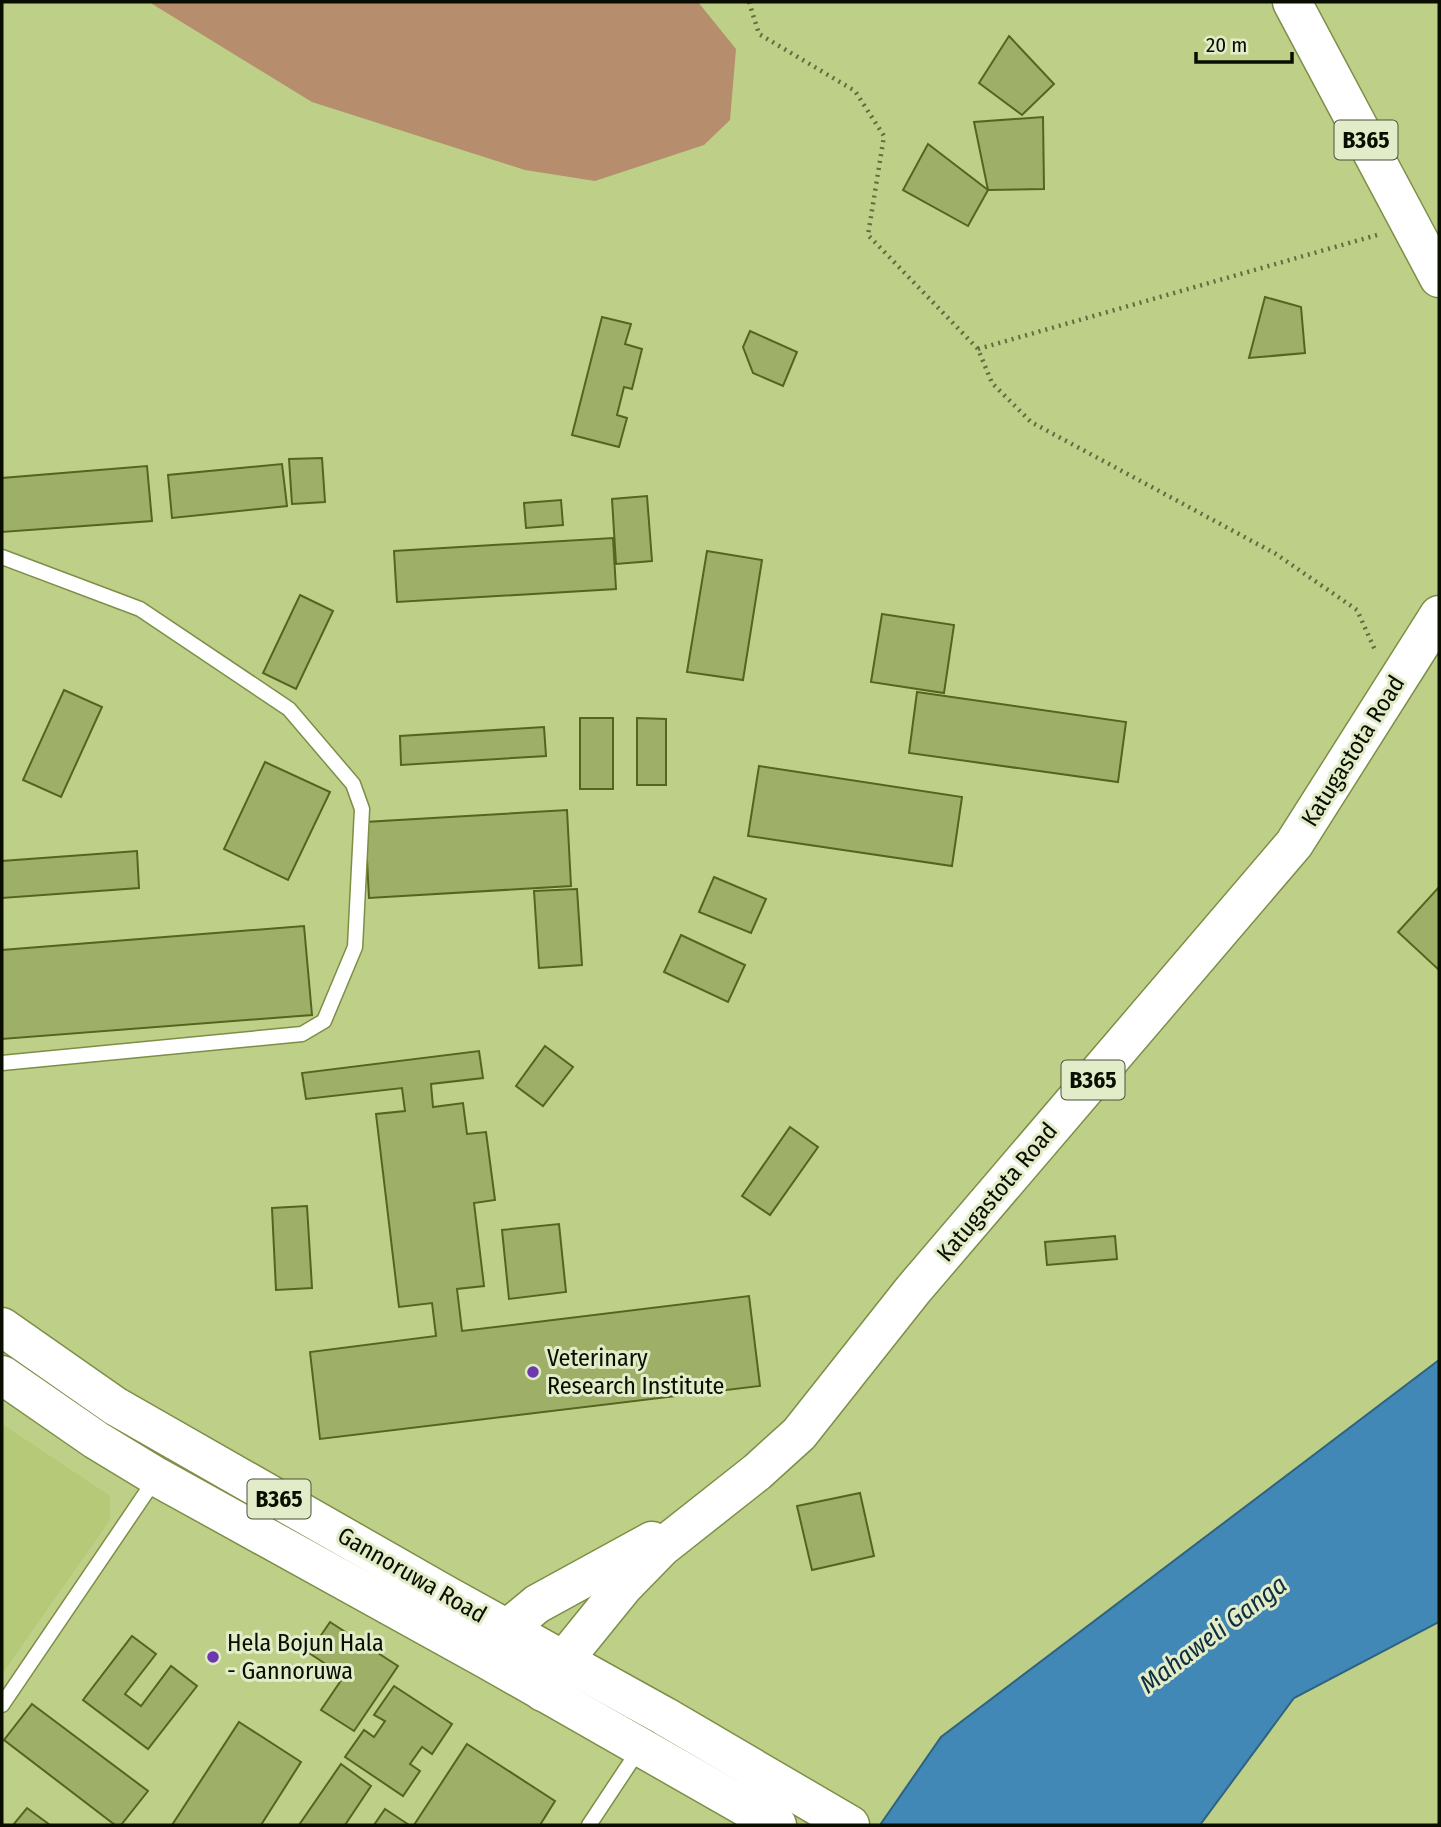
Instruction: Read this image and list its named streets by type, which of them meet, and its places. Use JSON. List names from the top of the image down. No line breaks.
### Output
{"streets":{"main road":["B365","Katugastota Road","Gannoruwa Road"]},"crossings":[["Katugastota Road","Gannoruwa Road"]],"water":["Mahaweli Ganga"],"places":["Veterinary Research Institute","Hela Bojun Hala - Gannoruwa"],"scale_bar":"20 m"}
